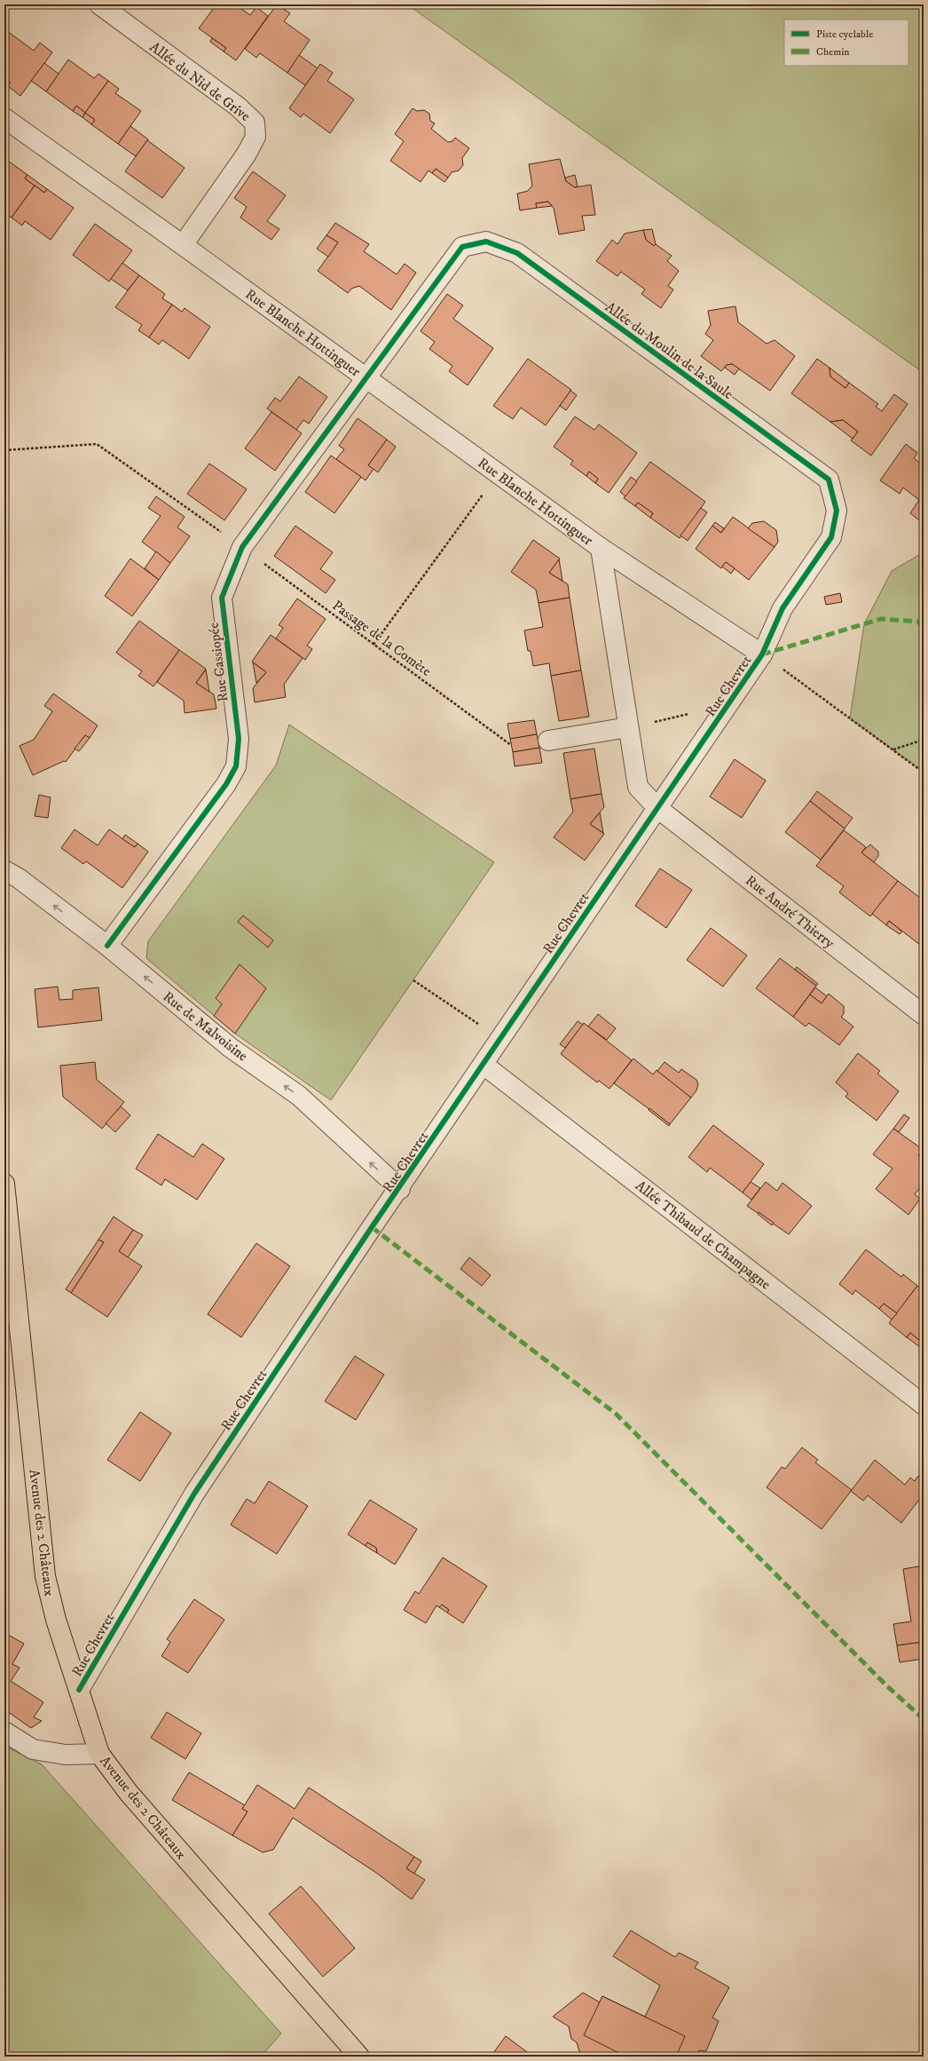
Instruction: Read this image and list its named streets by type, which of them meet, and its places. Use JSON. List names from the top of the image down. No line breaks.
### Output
{"streets":{"main road":["Avenue des 2 Châteaux"],"street":["Allée du Nid de Grive","Rue Blanche Hottinguer","Allée du Moulin de la Saule","Rue Cassiopée","Rue Chevret","Rue André Thierry","Rue de Malvoisine","Allée Thibaud de Champagne"],"path":["Passage de la Comète"]},"crossings":[["Allée du Nid de Grive","Rue Blanche Hottinguer"],["Rue Blanche Hottinguer","Allée du Moulin de la Saule"],["Rue Blanche Hottinguer","Rue Cassiopée"],["Rue Blanche Hottinguer","Rue Chevret"],["Rue Blanche Hottinguer","Rue André Thierry"],["Allée du Moulin de la Saule","Rue Cassiopée"],["Allée du Moulin de la Saule","Rue Chevret"],["Passage de la Comète","Rue Cassiopée"],["Rue Cassiopée","Rue de Malvoisine"],["Rue Chevret","Rue André Thierry"],["Rue Chevret","Rue de Malvoisine"],["Rue Chevret","Allée Thibaud de Champagne"],["Rue Chevret","Avenue des 2 Châteaux"]],"one_way":["Rue de Malvoisine"],"legend":["Piste cyclable","Chemin"]}
